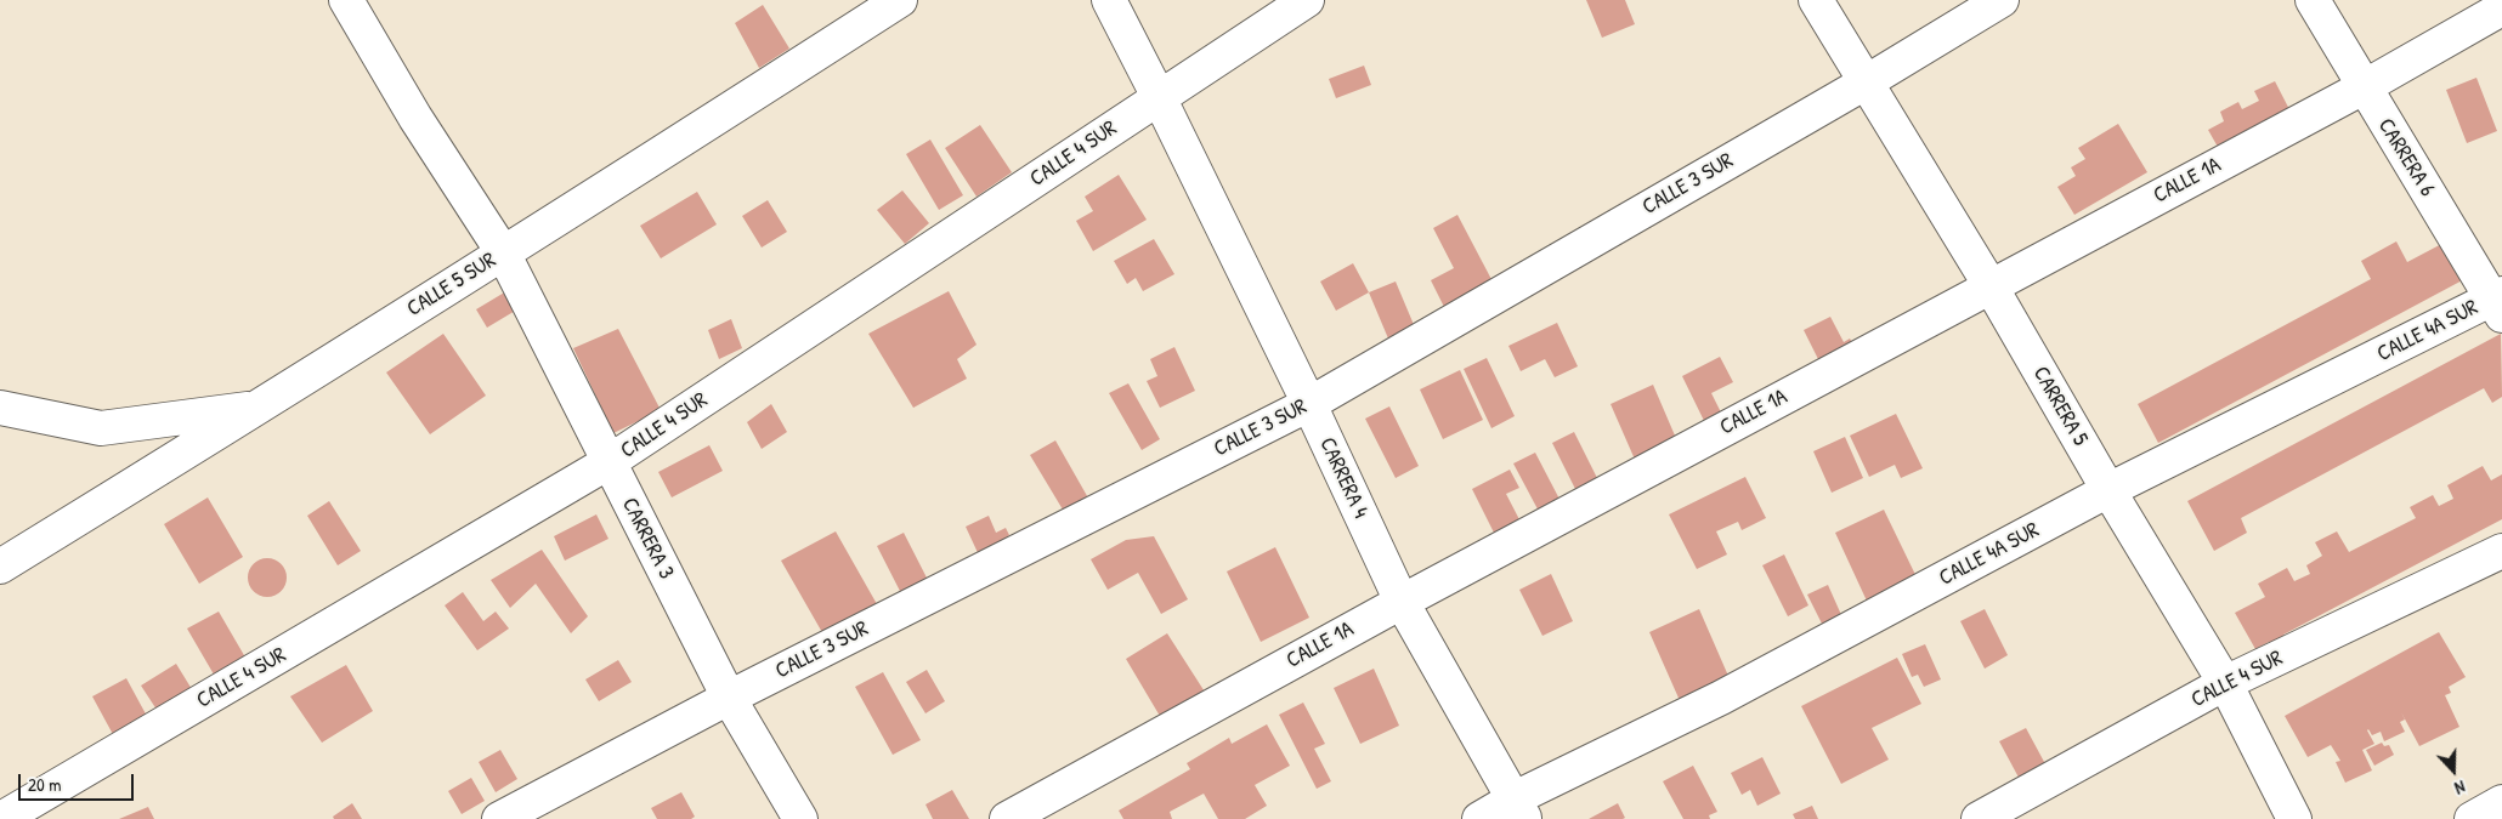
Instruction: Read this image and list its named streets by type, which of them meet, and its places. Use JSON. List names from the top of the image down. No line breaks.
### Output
{"streets":{"street":["CALLE 4 SUR","CARRERA 6","CALLE 1A","CALLE 3 SUR","CALLE 5 SUR","CALLE 4A SUR","CARRERA 5","CARRERA 4","CARRERA 3"]},"crossings":[["CALLE 4 SUR","CARRERA 5"],["CALLE 4 SUR","CARRERA 4"],["CALLE 4 SUR","CARRERA 3"],["CARRERA 6","CALLE 1A"],["CARRERA 6","CALLE 4A SUR"],["CALLE 1A","CARRERA 5"],["CALLE 1A","CARRERA 4"],["CALLE 3 SUR","CARRERA 5"],["CALLE 3 SUR","CARRERA 4"],["CALLE 3 SUR","CARRERA 3"],["CALLE 5 SUR","CARRERA 3"],["CALLE 4A SUR","CARRERA 5"],["CALLE 4A SUR","CARRERA 4"]],"scale_bar":"20 m","north":"bottom"}
